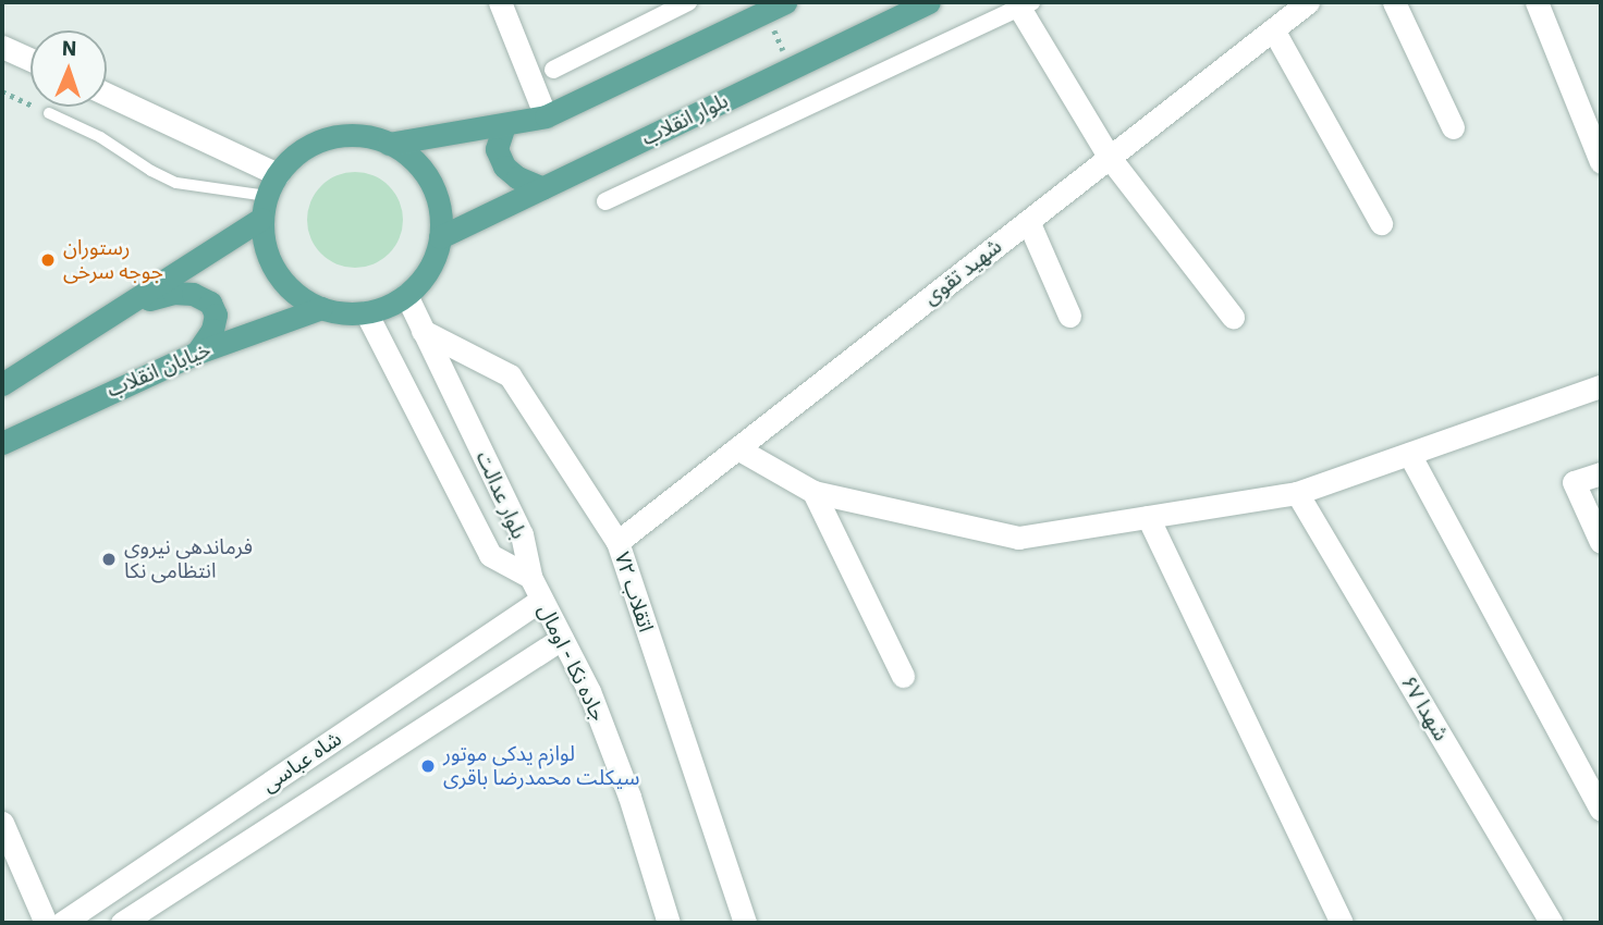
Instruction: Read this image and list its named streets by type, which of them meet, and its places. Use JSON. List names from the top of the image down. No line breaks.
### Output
{"streets":{"main road":["بلوار انقلاب","خیابان انقلاب"],"street":["شهید تقوی","بلوار عدالت","اتقلاب ۷۲","جاده نکا - اومال","شهدا ۶۷","شاه عباسی"]},"crossings":[["بلوار انقلاب","خیابان انقلاب"],["بلوار انقلاب","بلوار عدالت"],["شهید تقوی","اتقلاب ۷۲"],["خیابان انقلاب","بلوار عدالت"],["بلوار عدالت","اتقلاب ۷۲"],["بلوار عدالت","جاده نکا - اومال"],["جاده نکا - اومال","شاه عباسی"]],"places":["رستوران جوجه سرخی","فرماندهی نیروی انتظامی نکا","لوازم یدکی موتور سیکلت محمدرضا باقری"],"north":"top"}
